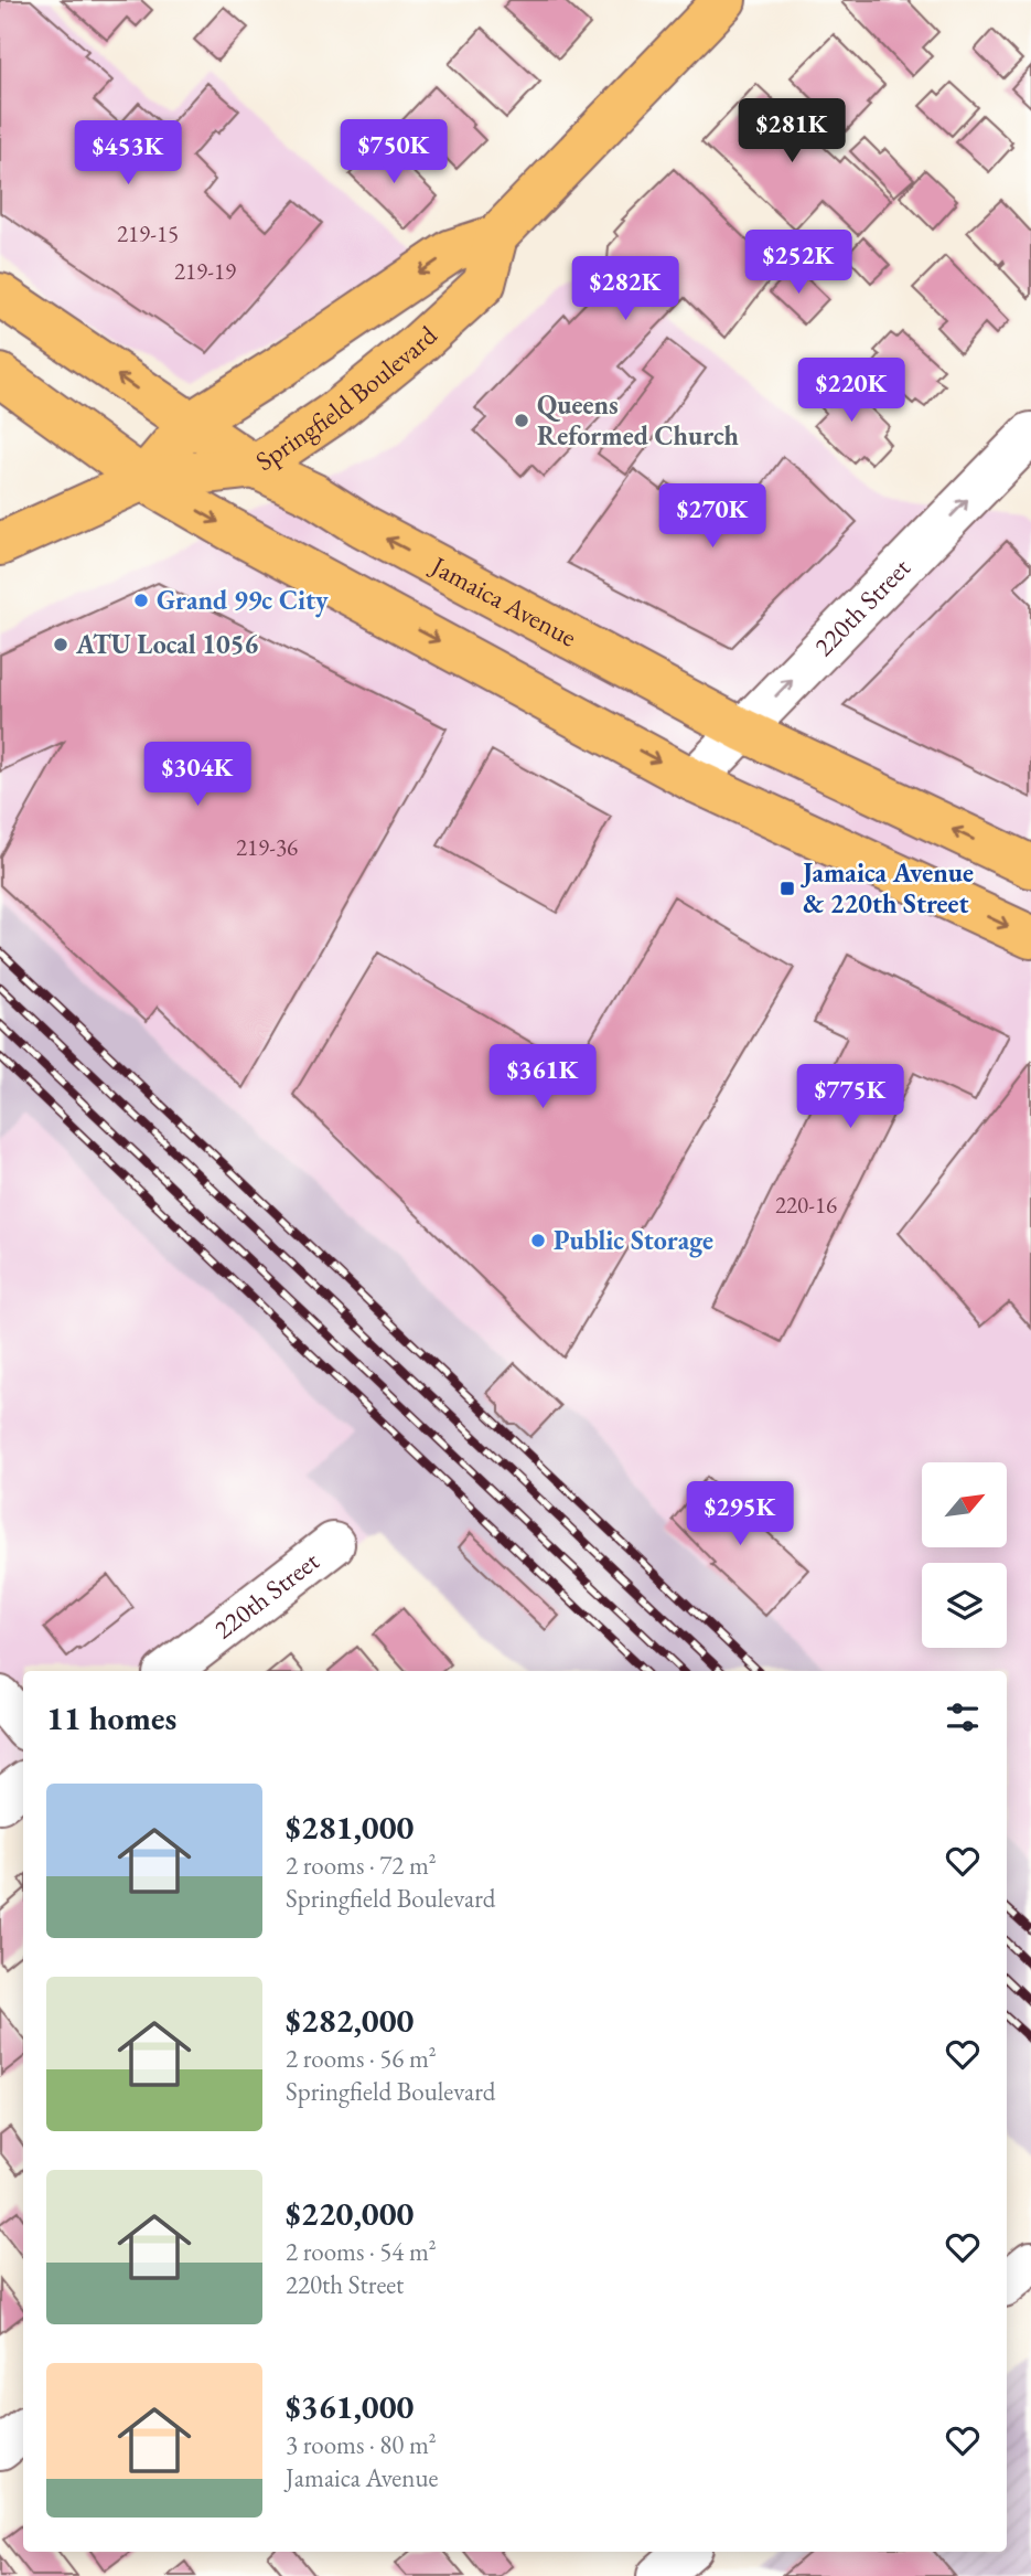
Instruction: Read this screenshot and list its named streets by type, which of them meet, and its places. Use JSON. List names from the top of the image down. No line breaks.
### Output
{"streets":{"main road":["Springfield Boulevard","Jamaica Avenue"],"street":["220th Street"]},"crossings":[["Springfield Boulevard","Jamaica Avenue"],["Jamaica Avenue","220th Street"]],"one_way":["220th Street"],"places":{"other":["Queens Reformed Church","Grand 99c City","ATU Local 1056","Public Storage"],"transit":["Jamaica Avenue & 220th Street"]},"house_numbers":["219-15","219-19","219-36","220-16"],"north":"top right","page":{"price":["$281K","$750K","$453K","$252K","$282K","$220K","$270K","$304K","$361K","$775K","$295K"],"heading":"11 homes","list":[{"name":"$281,000","note":"2 rooms · 72 m² · Springfield Boulevard"},{"name":"$282,000","note":"2 rooms · 56 m² · Springfield Boulevard"},{"name":"$220,000","note":"2 rooms · 54 m² · 220th Street"},{"name":"$361,000","note":"3 rooms · 80 m² · Jamaica Avenue"}]}}
